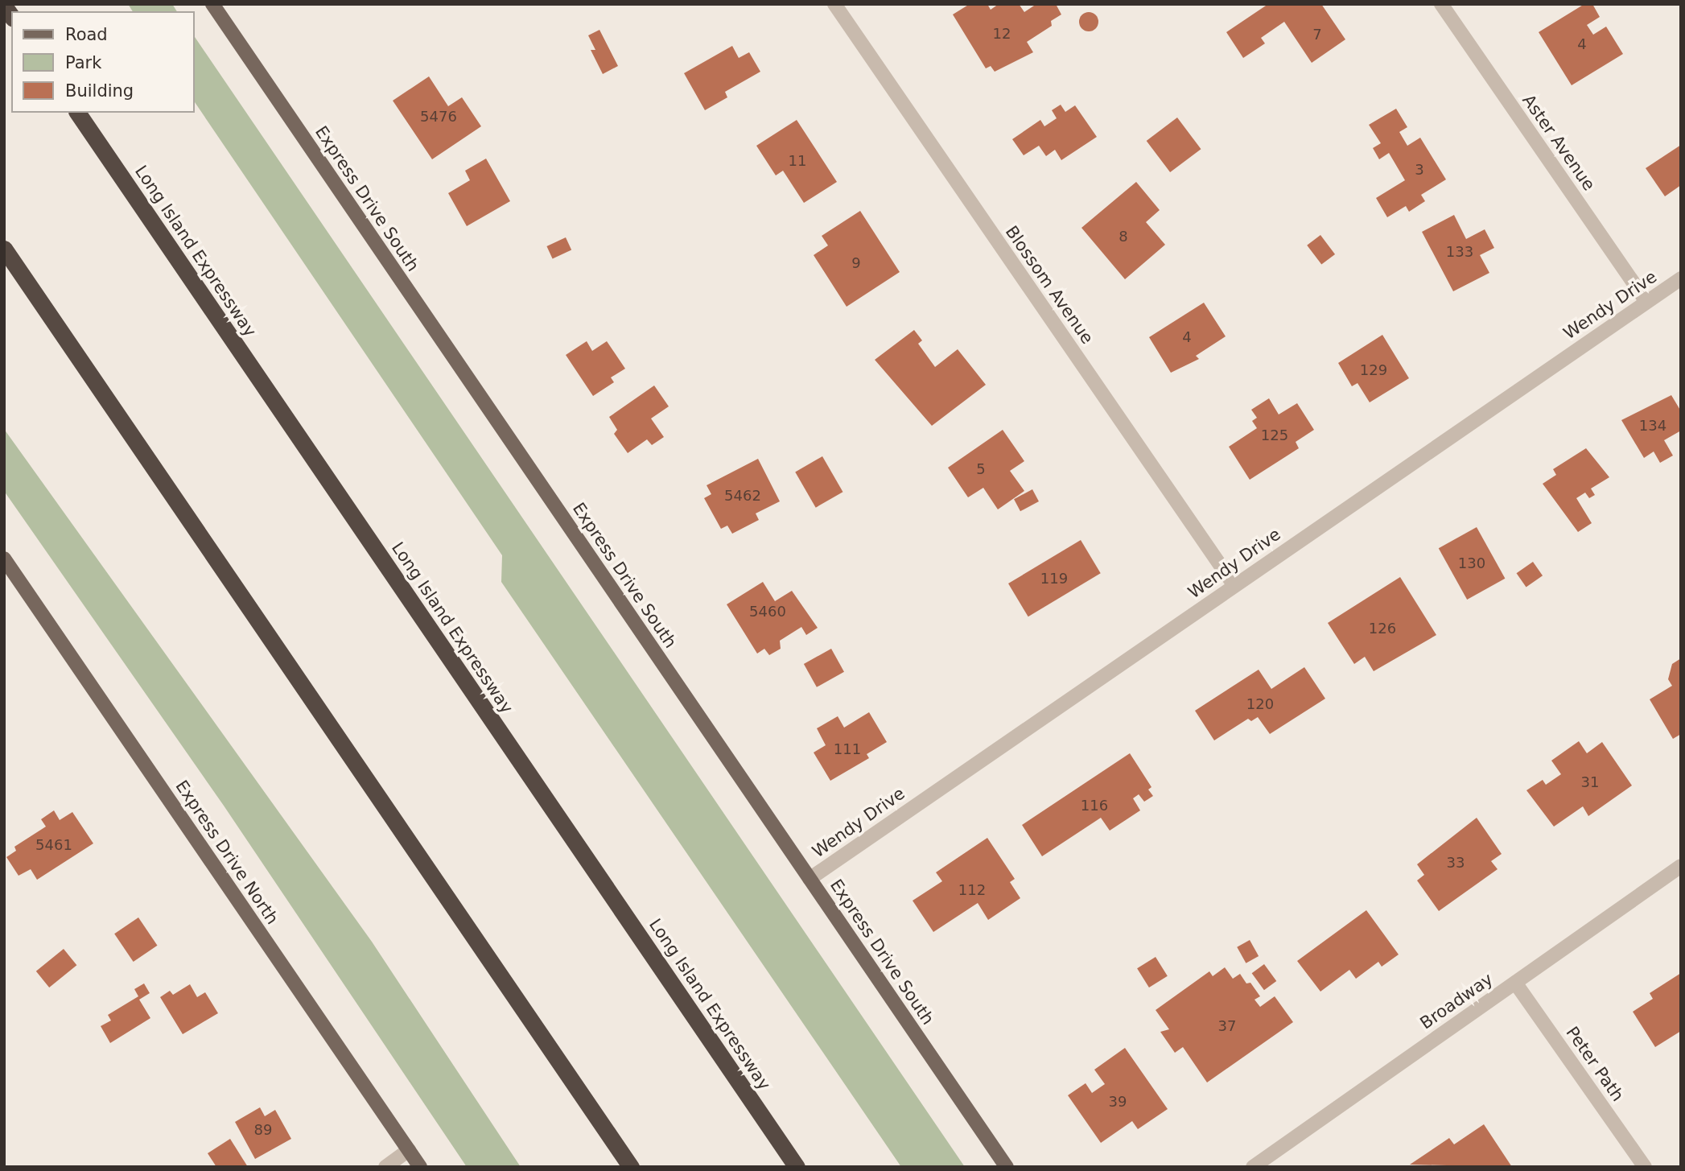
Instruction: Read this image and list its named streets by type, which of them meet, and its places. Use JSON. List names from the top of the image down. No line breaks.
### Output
{"streets":{"highway":["Long Island Expressway"],"main road":["Express Drive South","Express Drive North"],"street":["Aster Avenue","Blossom Avenue","Wendy Drive","Broadway","Peter Path"]},"crossings":[["Aster Avenue","Wendy Drive"],["Express Drive South","Wendy Drive"],["Blossom Avenue","Wendy Drive"],["Broadway","Peter Path"]],"house_numbers":["12","7","4","5476","11","3","8","133","9","4","129","134","125","5","5462","130","119","5460","126","120","111","31","116","5461","33","112","37","39","89"],"legend":["Road","Park","Building"]}
